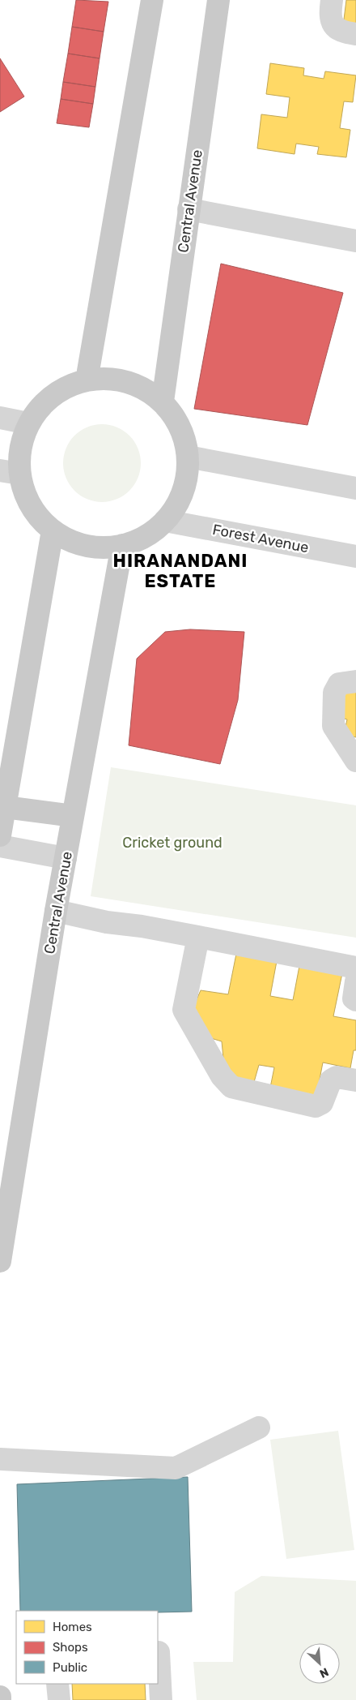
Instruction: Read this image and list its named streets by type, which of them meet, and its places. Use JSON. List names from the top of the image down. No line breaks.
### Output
{"streets":{"main road":["Central Avenue"],"street":["Forest Avenue"]},"districts":["HIRANANDANI ESTATE"],"parks":["Cricket ground"],"legend":["Homes","Shops","Public"],"north":"bottom right"}
